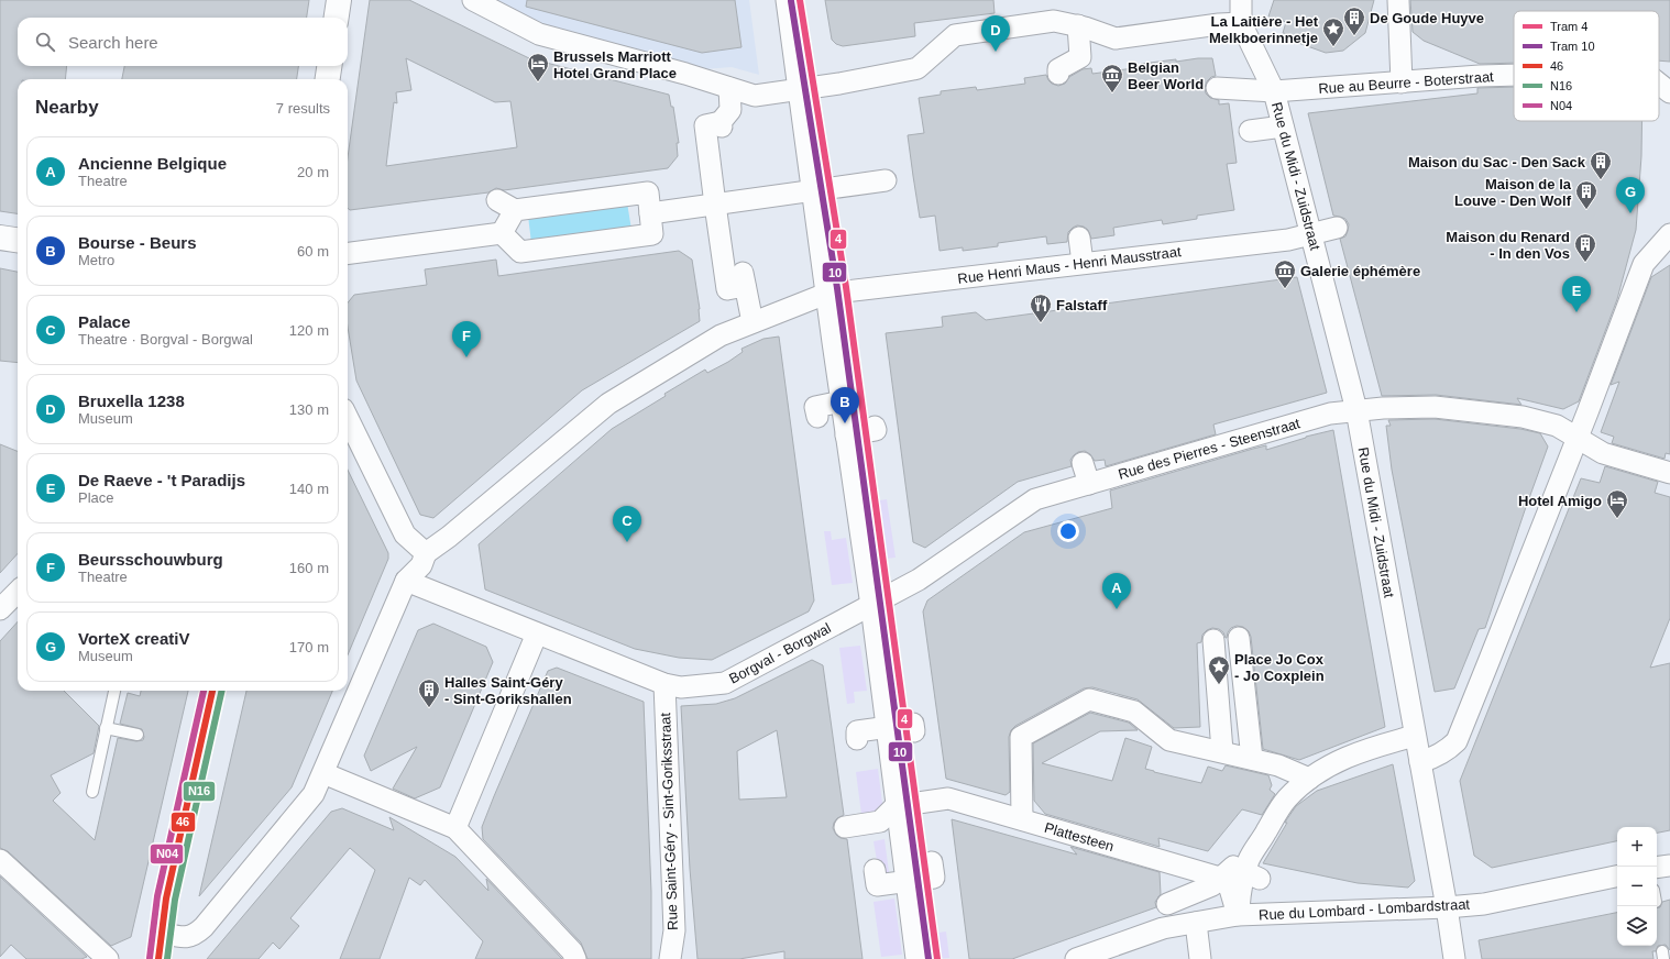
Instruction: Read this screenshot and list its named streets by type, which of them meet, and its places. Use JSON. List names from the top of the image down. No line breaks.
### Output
{"streets":{"street":["Rue au Beurre - Boterstraat","Rue du Midi - Zuidstraat","Rue Henri Maus - Henri Mausstraat","Rue des Pierres - Steenstraat","Borgval - Borgwal","Rue Saint-Géry - Sint-Goriksstraat","Plattesteen","Rue du Lombard - Lombardstraat"]},"crossings":[["Rue au Beurre - Boterstraat","Rue du Midi - Zuidstraat"],["Rue du Midi - Zuidstraat","Rue Henri Maus - Henri Mausstraat"],["Rue du Midi - Zuidstraat","Rue des Pierres - Steenstraat"],["Rue du Midi - Zuidstraat","Rue du Lombard - Lombardstraat"],["Rue des Pierres - Steenstraat","Borgval - Borgwal"],["Borgval - Borgwal","Rue Saint-Géry - Sint-Goriksstraat"]],"places":{"building":["De Goude Huyve","Maison du Sac - Den Sack","Maison de la Louve - Den Wolf","Maison du Renard - In den Vos","Halles Saint-Géry - Sint-Gorikshallen"],"place":["La Laitière - Het Melkboerinnetje","Place Jo Cox - Jo Coxplein"],"hotel":["Brussels Marriott Hotel Grand Place","Hotel Amigo"],"museum":["Belgian Beer World","Galerie éphémère"],"restaurant":["Falstaff"]},"lines":["tram line 4","tram line 10","transit line 46","transit line N16","transit line N04"],"legend":["Tram 4","Tram 10","46","N16","N04"],"page":{"pins":["D","G","E","F","B","C","A"],"search":"Search here","heading":["Nearby","7 results"],"list":[{"mark":"A","name":"Ancienne Belgique","note":"Theatre","value":"20 m"},{"mark":"B","name":"Bourse - Beurs","note":"Metro","value":"60 m"},{"mark":"C","name":"Palace","note":"Theatre · Borgval - Borgwal","value":"120 m"},{"mark":"D","name":"Bruxella 1238","note":"Museum","value":"130 m"},{"mark":"E","name":"De Raeve - 't Paradijs","note":"Place","value":"140 m"},{"mark":"F","name":"Beursschouwburg","note":"Theatre","value":"160 m"},{"mark":"G","name":"VorteX creatiV","note":"Museum","value":"170 m"}],"map_buttons":["+","−"]}}
